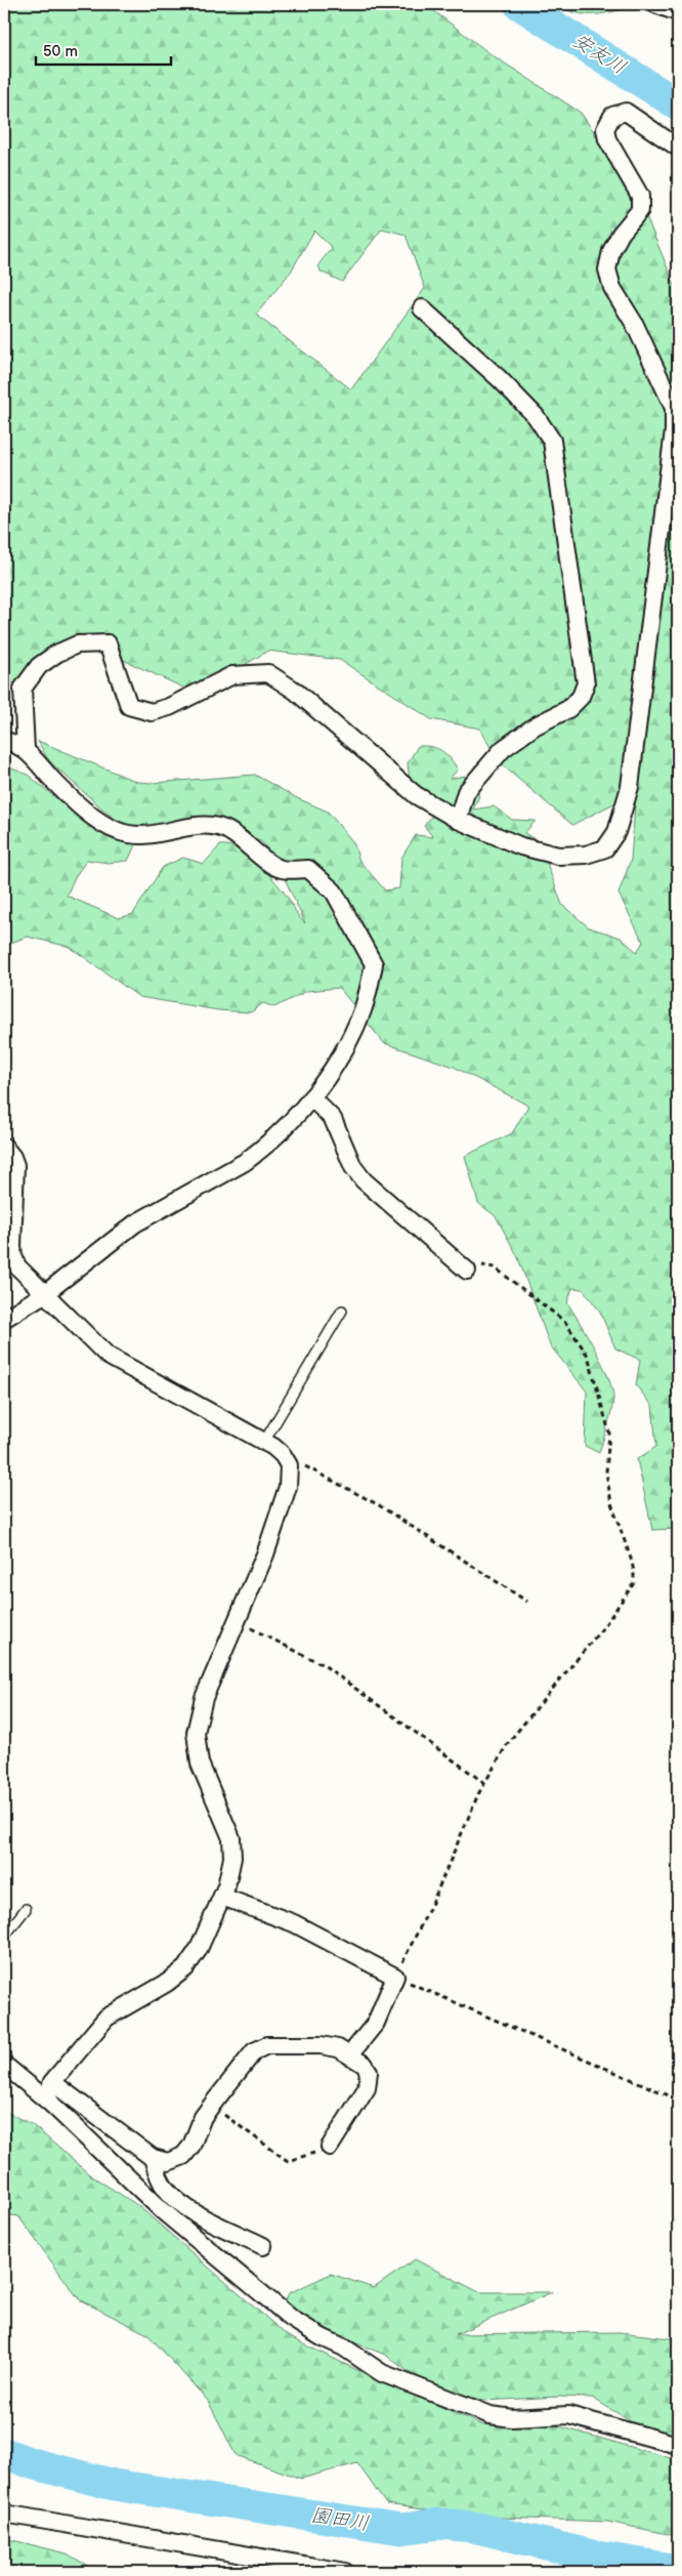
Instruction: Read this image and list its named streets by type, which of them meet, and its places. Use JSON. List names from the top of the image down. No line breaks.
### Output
{"water":["安友川","園田川"],"scale_bar":"50 m"}
